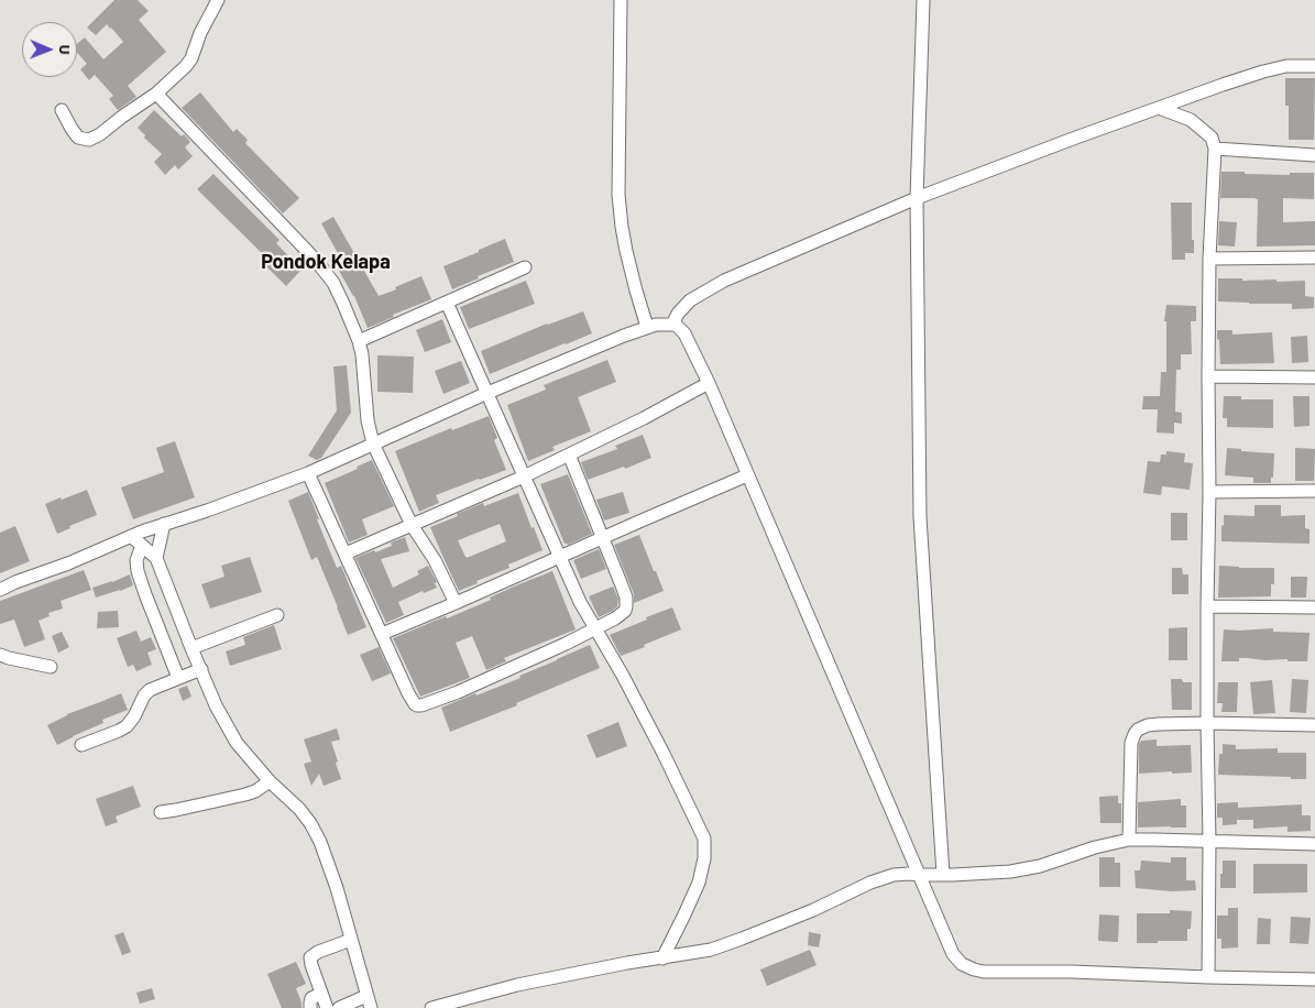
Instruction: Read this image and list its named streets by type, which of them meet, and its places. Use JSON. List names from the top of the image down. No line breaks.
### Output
{"districts":["Pondok Kelapa"],"north":"right"}
